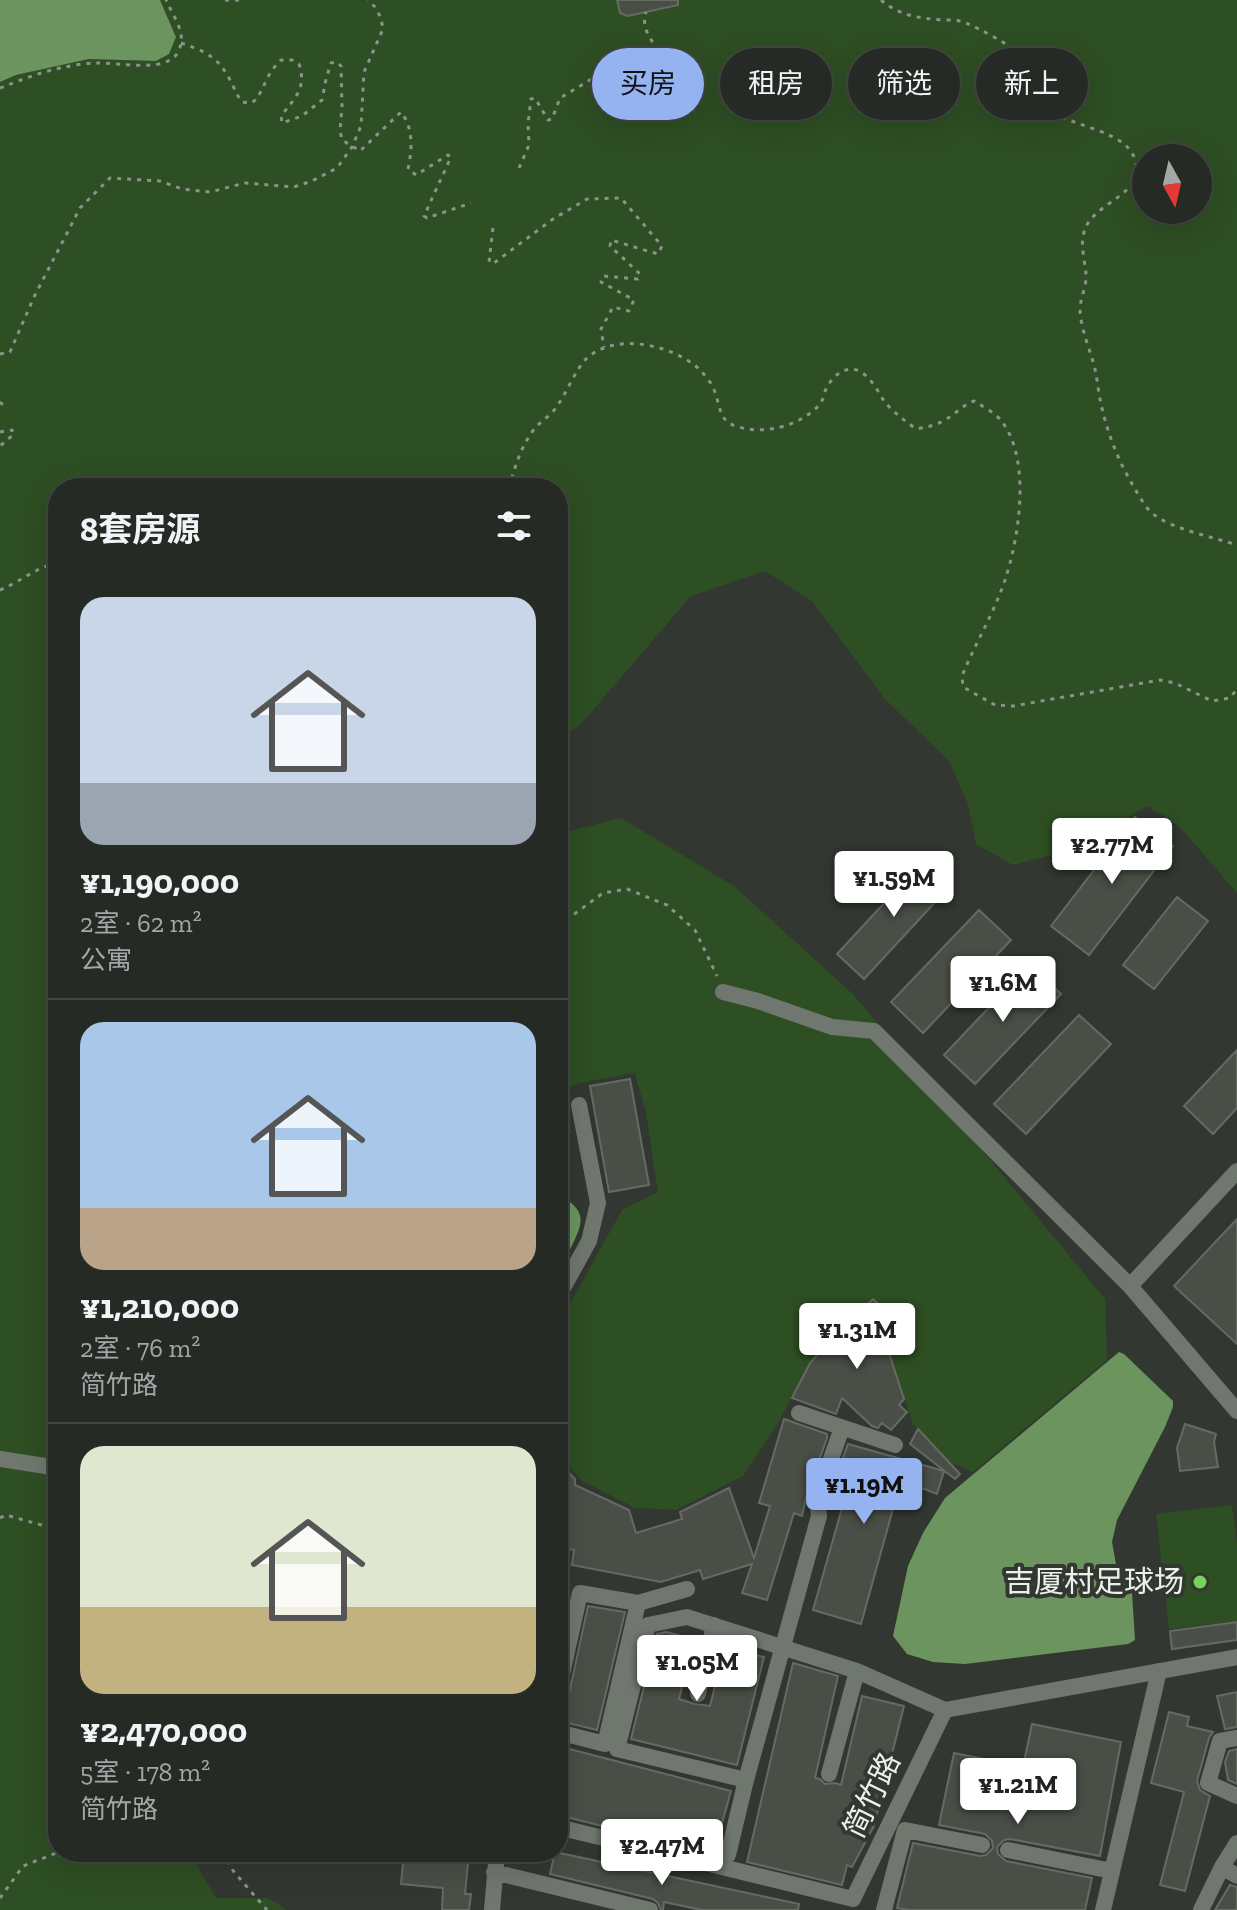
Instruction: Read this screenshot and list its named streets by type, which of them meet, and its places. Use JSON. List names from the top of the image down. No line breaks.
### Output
{"streets":{"street":["简竹路"]},"places":["吉厦村足球场"],"north":"bottom","page":{"chip":["买房","租房","筛选","新上"],"heading":"8套房源","list":[{"name":"¥1,190,000","note":"2室 · 62 m² · 公寓"},{"name":"¥1,210,000","note":"2室 · 76 m² · 简竹路"},{"name":"¥2,470,000","note":"5室 · 178 m² · 简竹路"}],"price":["¥2.77M","¥1.59M","¥1.6M","¥1.31M","¥1.19M","¥1.05M","¥1.21M","¥2.47M"]}}
